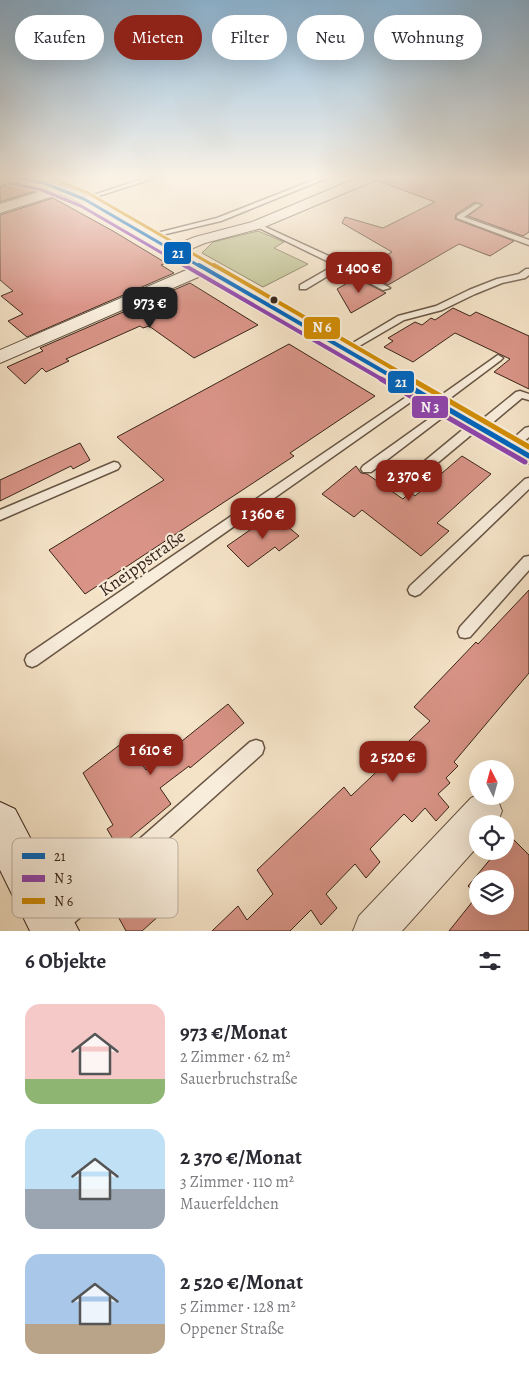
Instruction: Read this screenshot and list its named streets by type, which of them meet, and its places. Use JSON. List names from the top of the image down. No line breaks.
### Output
{"streets":{"lane":["Kneippstraße"]},"lines":["transit line 21"],"legend":["21","N 3","N 6"],"north":"top","page":{"chip":["Kaufen","Mieten","Filter","Neu","Wohnung"],"price":["1 400 €","973 €","2 370 €","1 360 €","1 610 €","2 520 €"],"heading":"6 Objekte","list":[{"name":"973 €/Monat","note":"2 Zimmer · 62 m² · Sauerbruchstraße"},{"name":"2 370 €/Monat","note":"3 Zimmer · 110 m² · Mauerfeldchen"},{"name":"2 520 €/Monat","note":"5 Zimmer · 128 m² · Oppener Straße"}]}}
